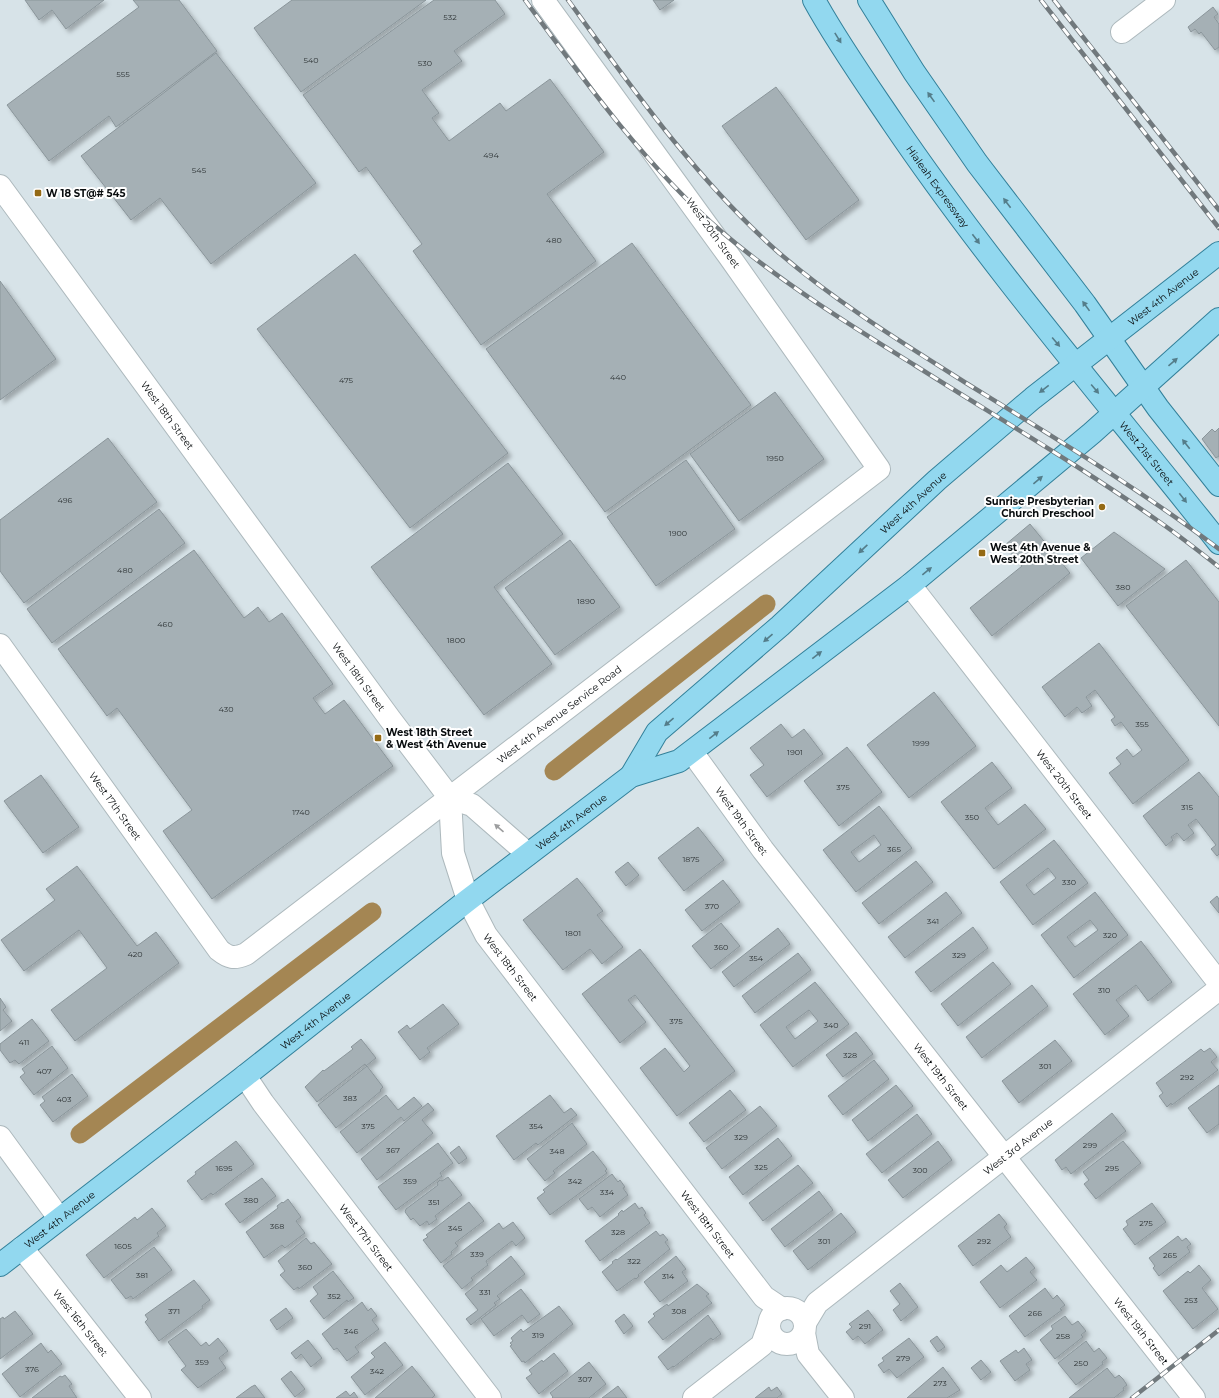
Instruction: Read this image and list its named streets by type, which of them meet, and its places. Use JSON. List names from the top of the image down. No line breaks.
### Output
{"streets":{"main road":["Hialeah Expressway","West 4th Avenue","West 21st Street"],"street":["West 20th Street","West 18th Street","West 4th Avenue Service Road","West 17th Street","West 19th Street","West 3rd Avenue","West 16th Street"]},"crossings":[["Hialeah Expressway","West 4th Avenue"],["Hialeah Expressway","West 21st Street"],["West 20th Street","West 4th Avenue"],["West 20th Street","West 4th Avenue Service Road"],["West 4th Avenue","West 18th Street"],["West 4th Avenue","West 21st Street"],["West 4th Avenue","West 17th Street"],["West 4th Avenue","West 19th Street"],["West 4th Avenue","West 16th Street"],["West 18th Street","West 4th Avenue Service Road"],["West 18th Street","West 3rd Avenue"],["West 4th Avenue Service Road","West 17th Street"],["West 19th Street","West 3rd Avenue"]],"places":{"transit":["W 18 ST@# 545","West 4th Avenue & West 20th Street","West 18th Street & West 4th Avenue"],"other":["Sunrise Presbyterian Church Preschool"]},"house_numbers":["532","540","530","555","494","545","480","440","475","1950","496","1900","480","380","1890","460","1800","430","355","1999","1901","375","315","1740","350","365","1875","330","370","341","1801","320","360","420","329","354","310","375","340","411","328","301","407","292","383","403","375","354","329","299","367","348","325","1695","295","300","359","342","334","380","351","275","368","345","328","301","292","1605","339","265","322","360","381","314","331","352","253","371","308","266","291","346","319","258","279","359","250","376","342","307","273"]}
